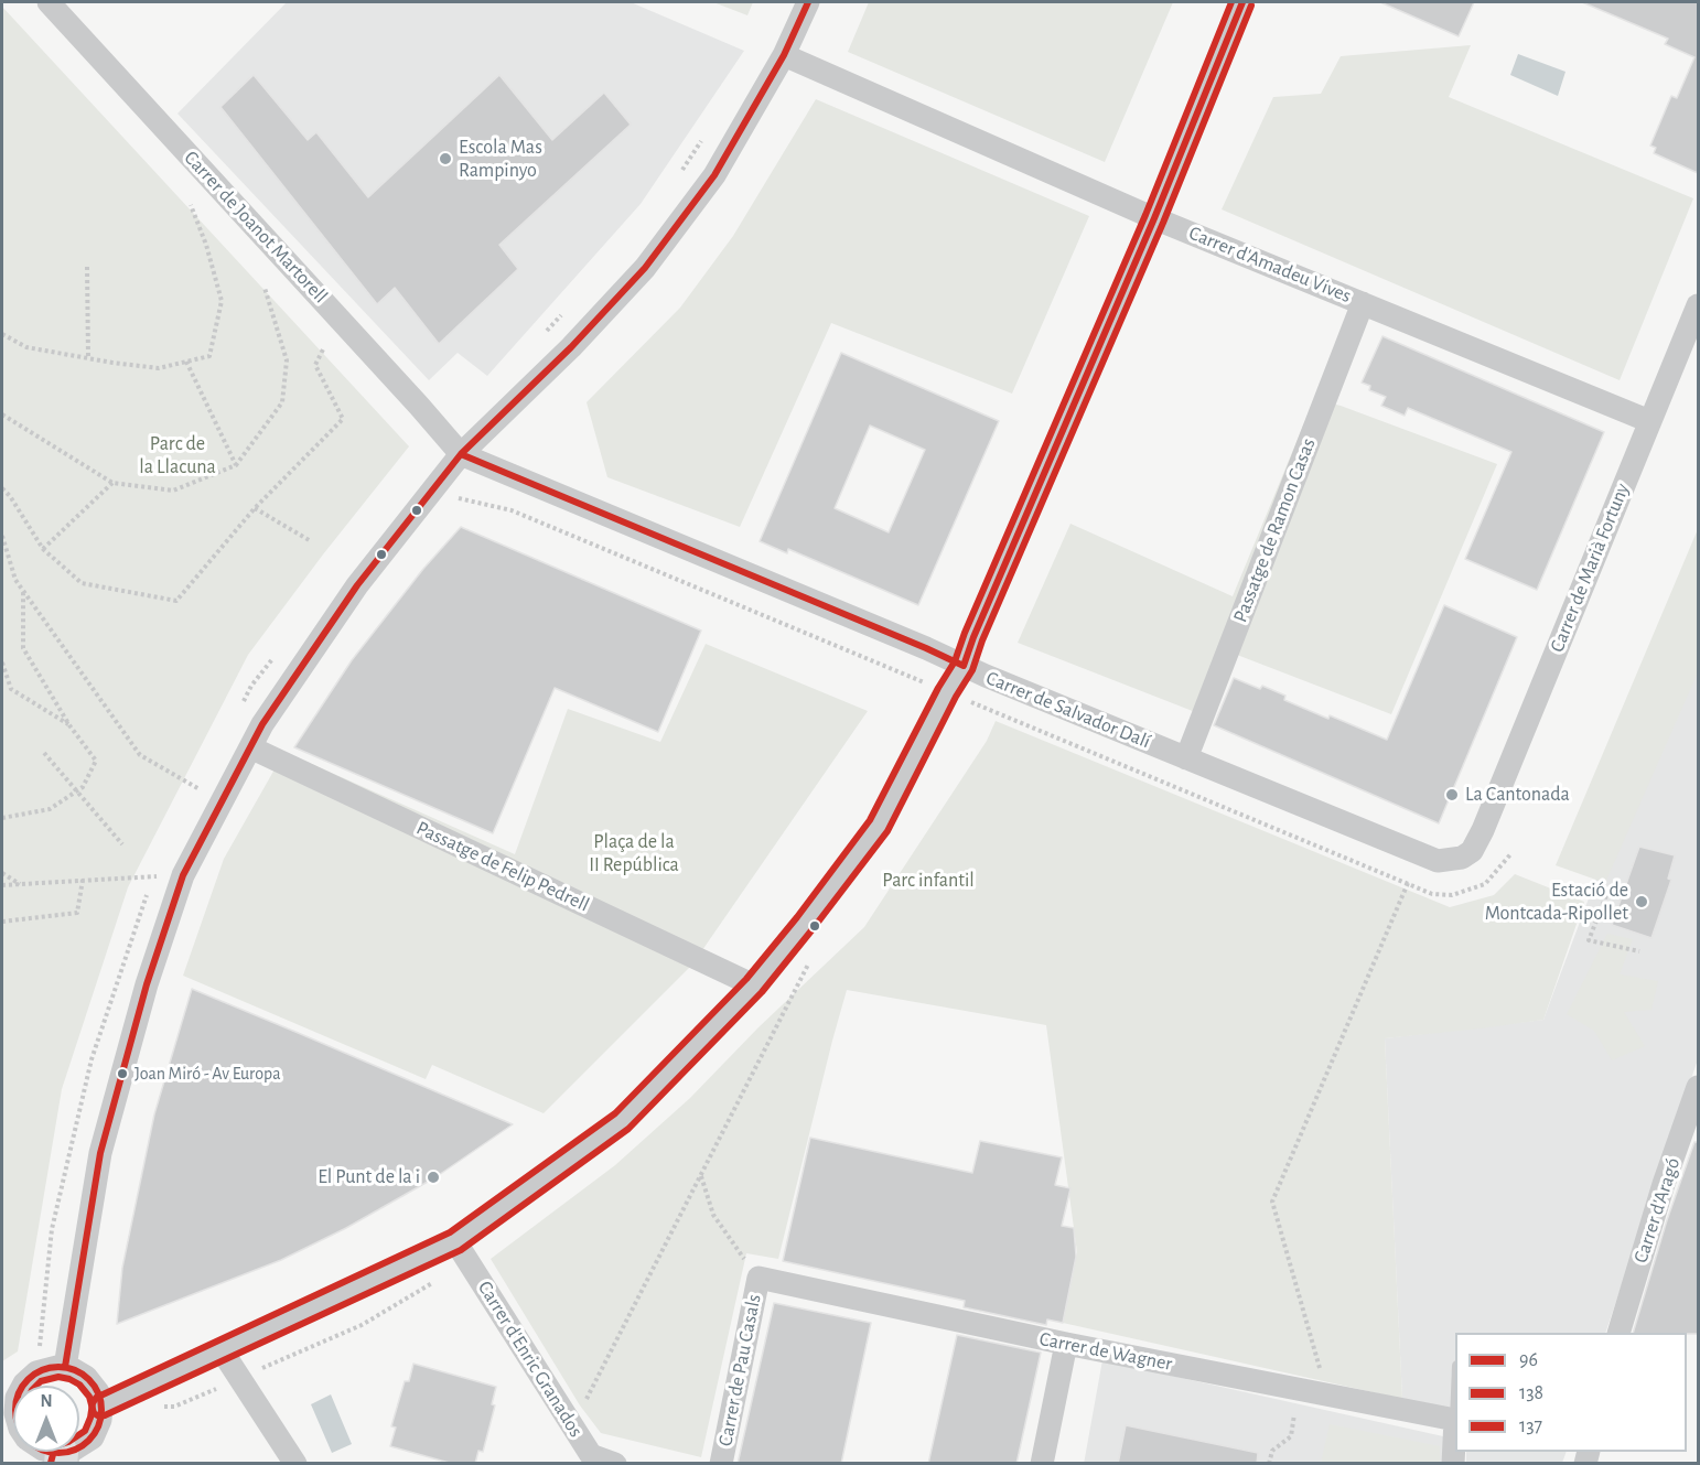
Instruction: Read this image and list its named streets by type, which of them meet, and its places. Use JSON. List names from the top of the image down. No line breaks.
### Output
{"streets":{"street":["Carrer de Joanot Martorell","Carrer d'Amadeu Vives","Passatge de Ramon Casas","Carrer de Marià Fortuny","Carrer de Salvador Dalí","Passatge de Felip Pedrell","Carrer d'Aragó","Carrer de Wagner","Carrer d'Enric Granados","Carrer de Pau Casals"]},"crossings":[["Carrer de Joanot Martorell","Carrer de Salvador Dalí"],["Carrer d'Amadeu Vives","Passatge de Ramon Casas"],["Carrer d'Amadeu Vives","Carrer de Marià Fortuny"],["Passatge de Ramon Casas","Carrer de Salvador Dalí"],["Carrer de Marià Fortuny","Carrer de Salvador Dalí"],["Carrer de Wagner","Carrer de Pau Casals"]],"parks":["Parc de la Llacuna","Plaça de la II República","Parc infantil"],"places":["Escola Mas Rampinyo","La Cantonada","Estació de Montcada-Ripollet","Joan Miró - Av Europa","El Punt de la i"],"lines":["transit line 96","transit line 137","transit line 138"],"legend":["96","138","137"],"north":"top"}
